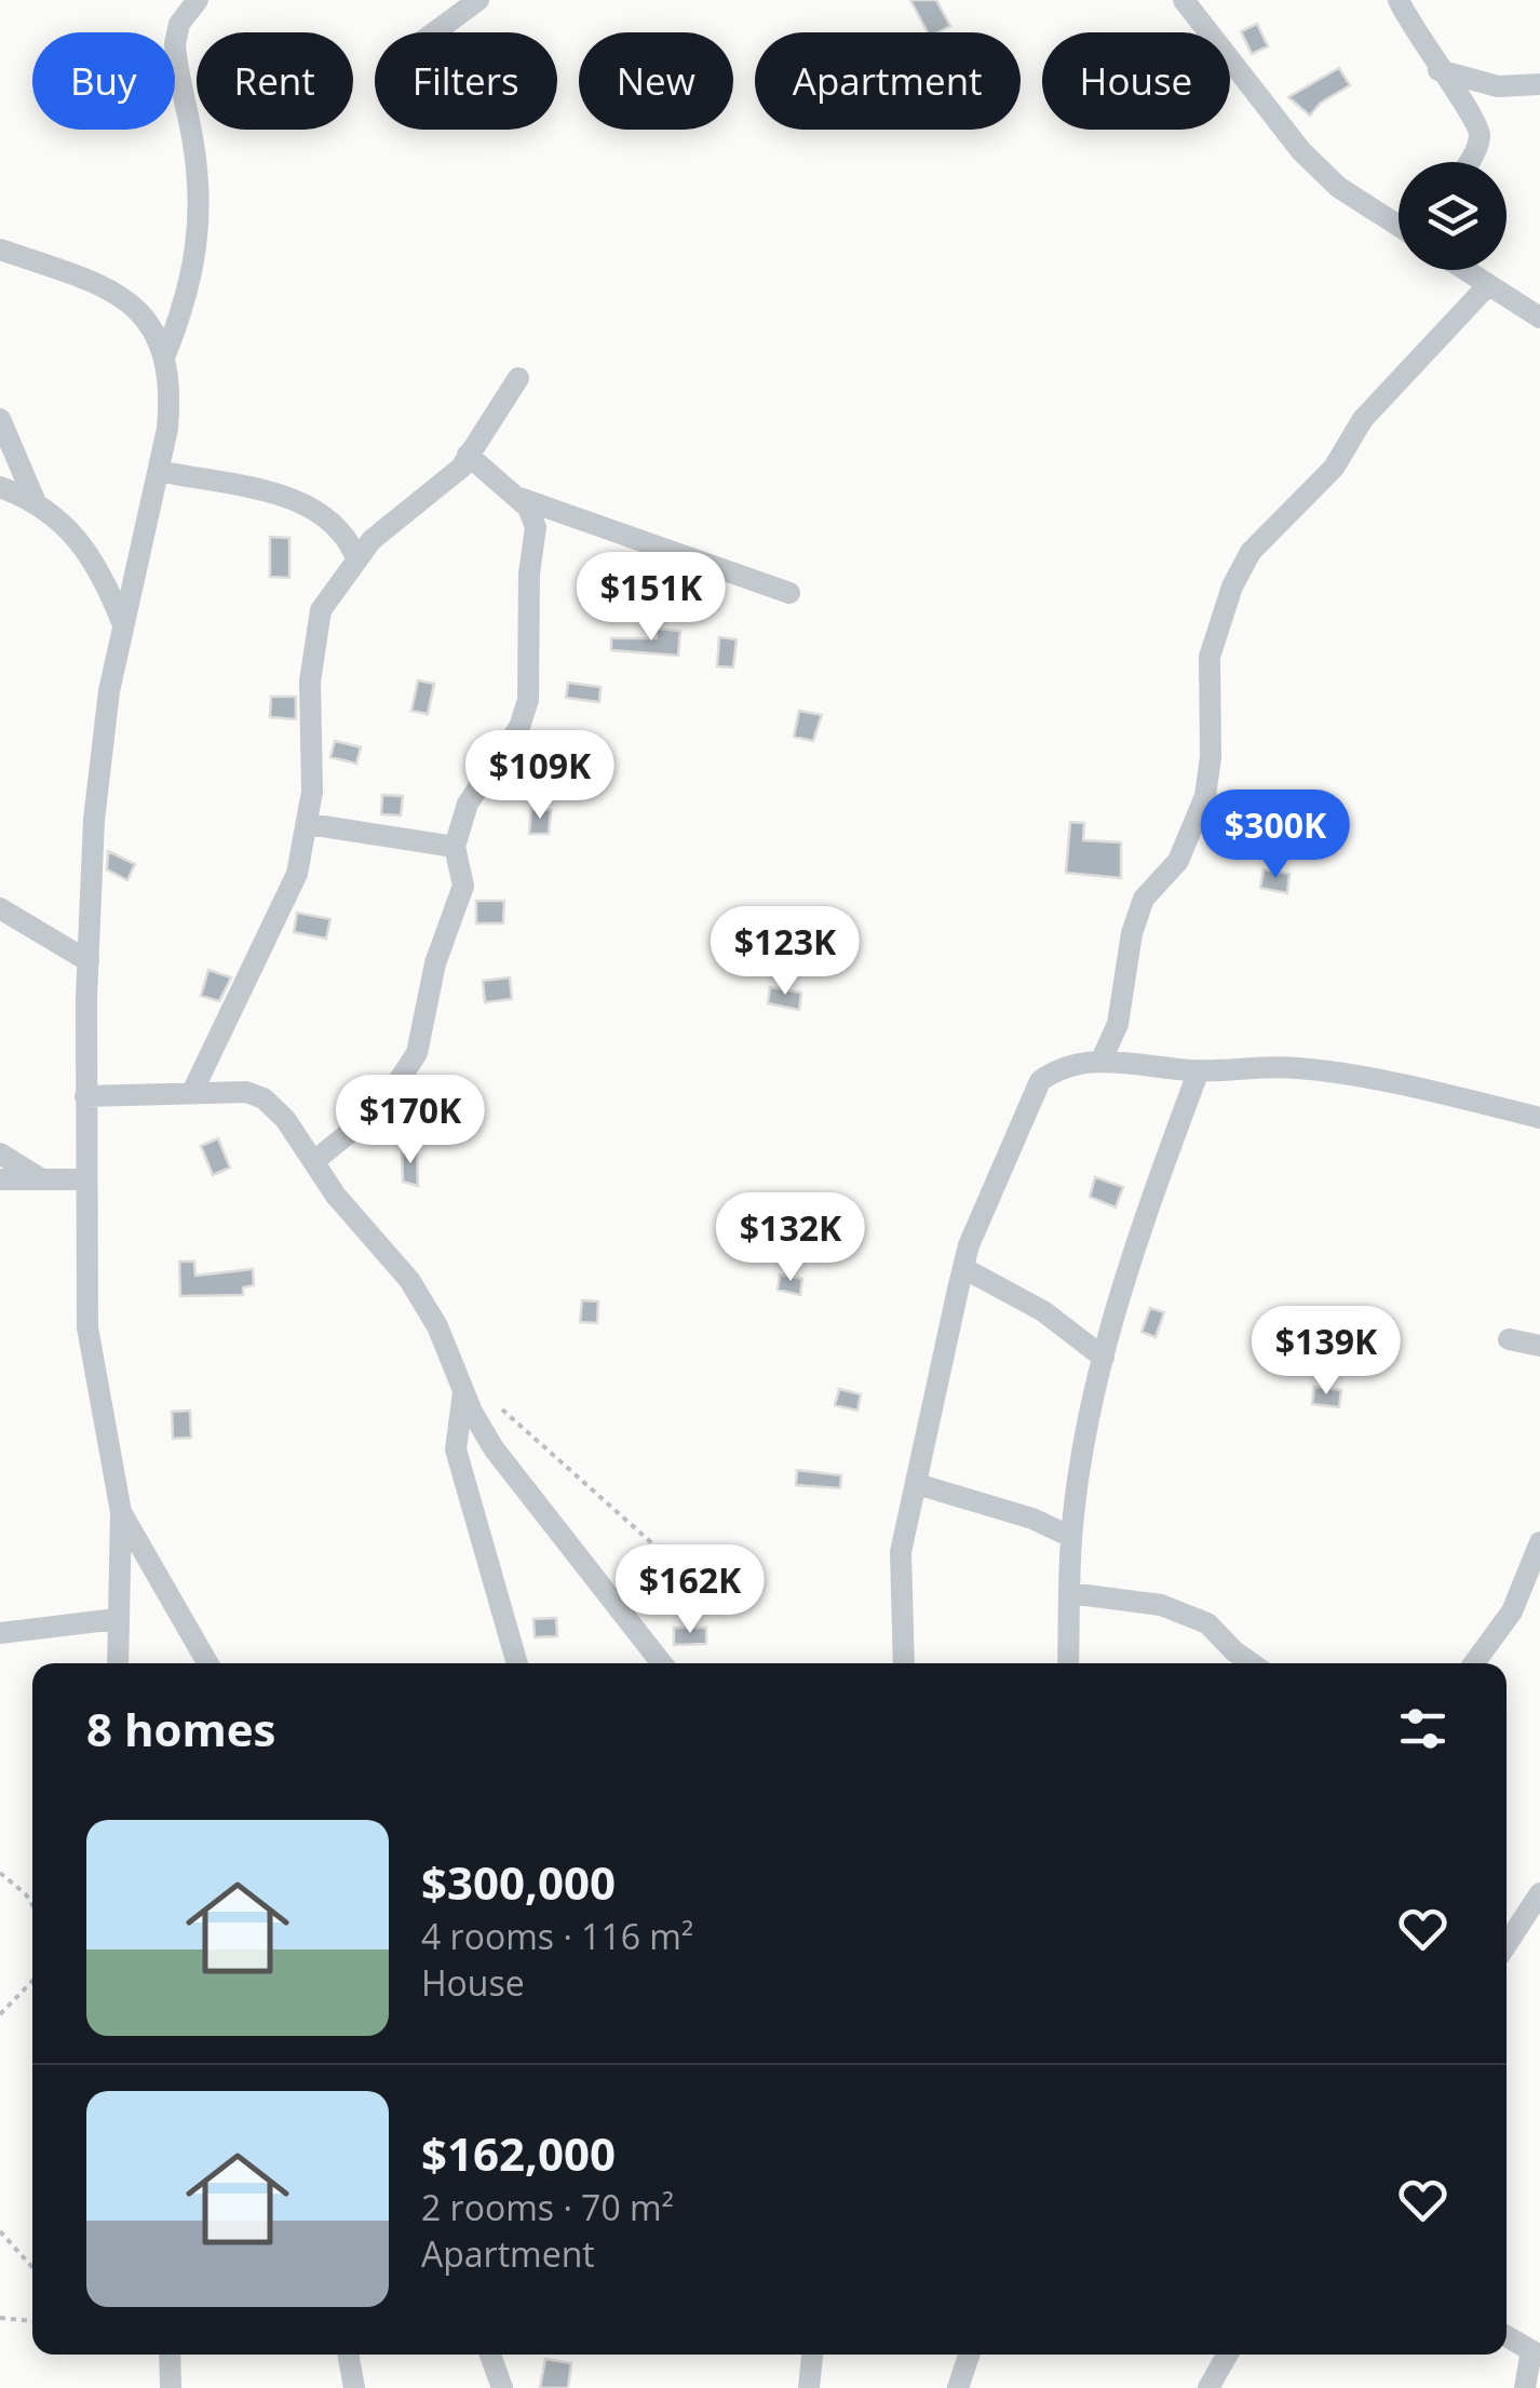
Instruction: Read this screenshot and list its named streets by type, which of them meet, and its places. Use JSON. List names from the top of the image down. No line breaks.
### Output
{"page":{"chip":["Buy","Rent","Filters","New","Apartment","House"],"price":["$151K","$109K","$300K","$123K","$170K","$132K","$139K","$162K"],"heading":"8 homes","list":[{"name":"$300,000","note":"4 rooms · 116 m² · House"},{"name":"$162,000","note":"2 rooms · 70 m² · Apartment"}]}}
